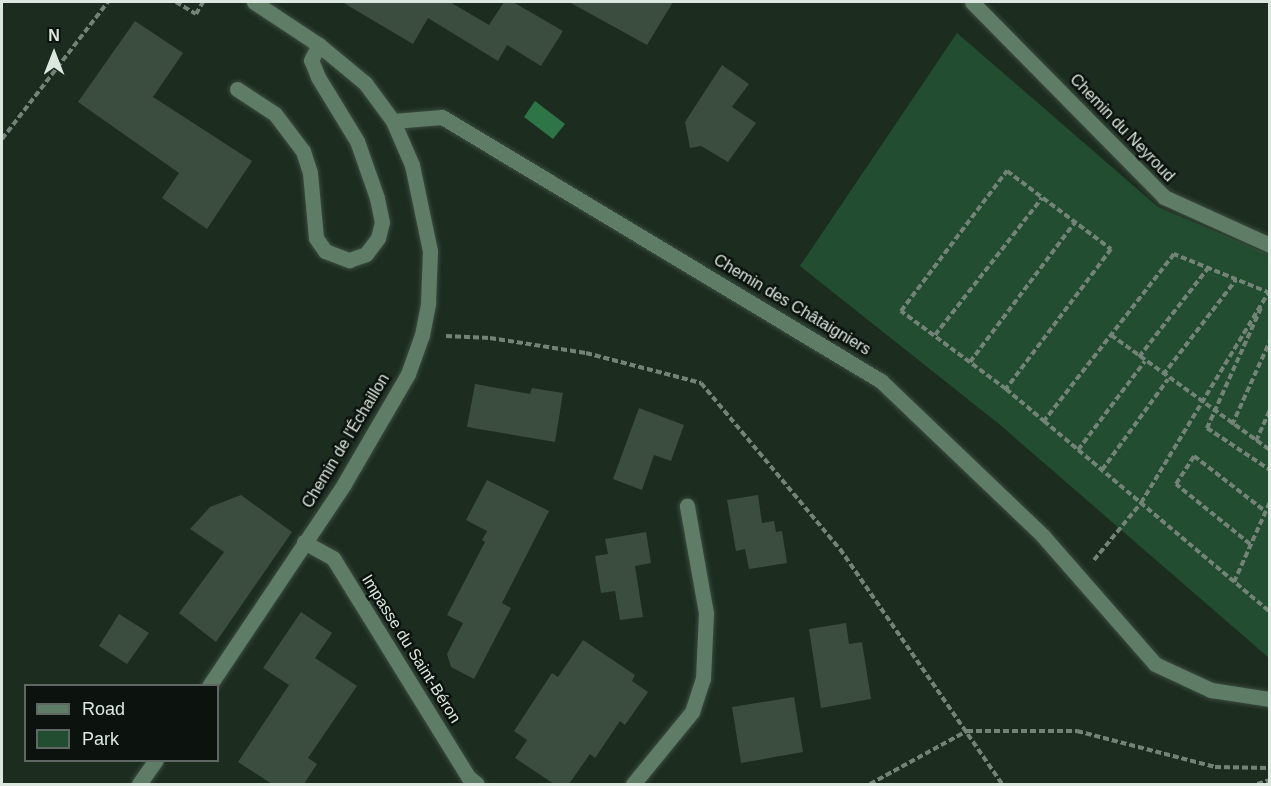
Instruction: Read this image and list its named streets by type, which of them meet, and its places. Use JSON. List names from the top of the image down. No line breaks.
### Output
{"streets":{"street":["Chemin du Neyroud","Chemin des Châtaigniers","Chemin de l'Échaillon","Impasse du Saint-Béron"]},"crossings":[["Chemin des Châtaigniers","Chemin de l'Échaillon"],["Chemin de l'Échaillon","Impasse du Saint-Béron"]],"legend":["Road","Park"],"north":"top"}
